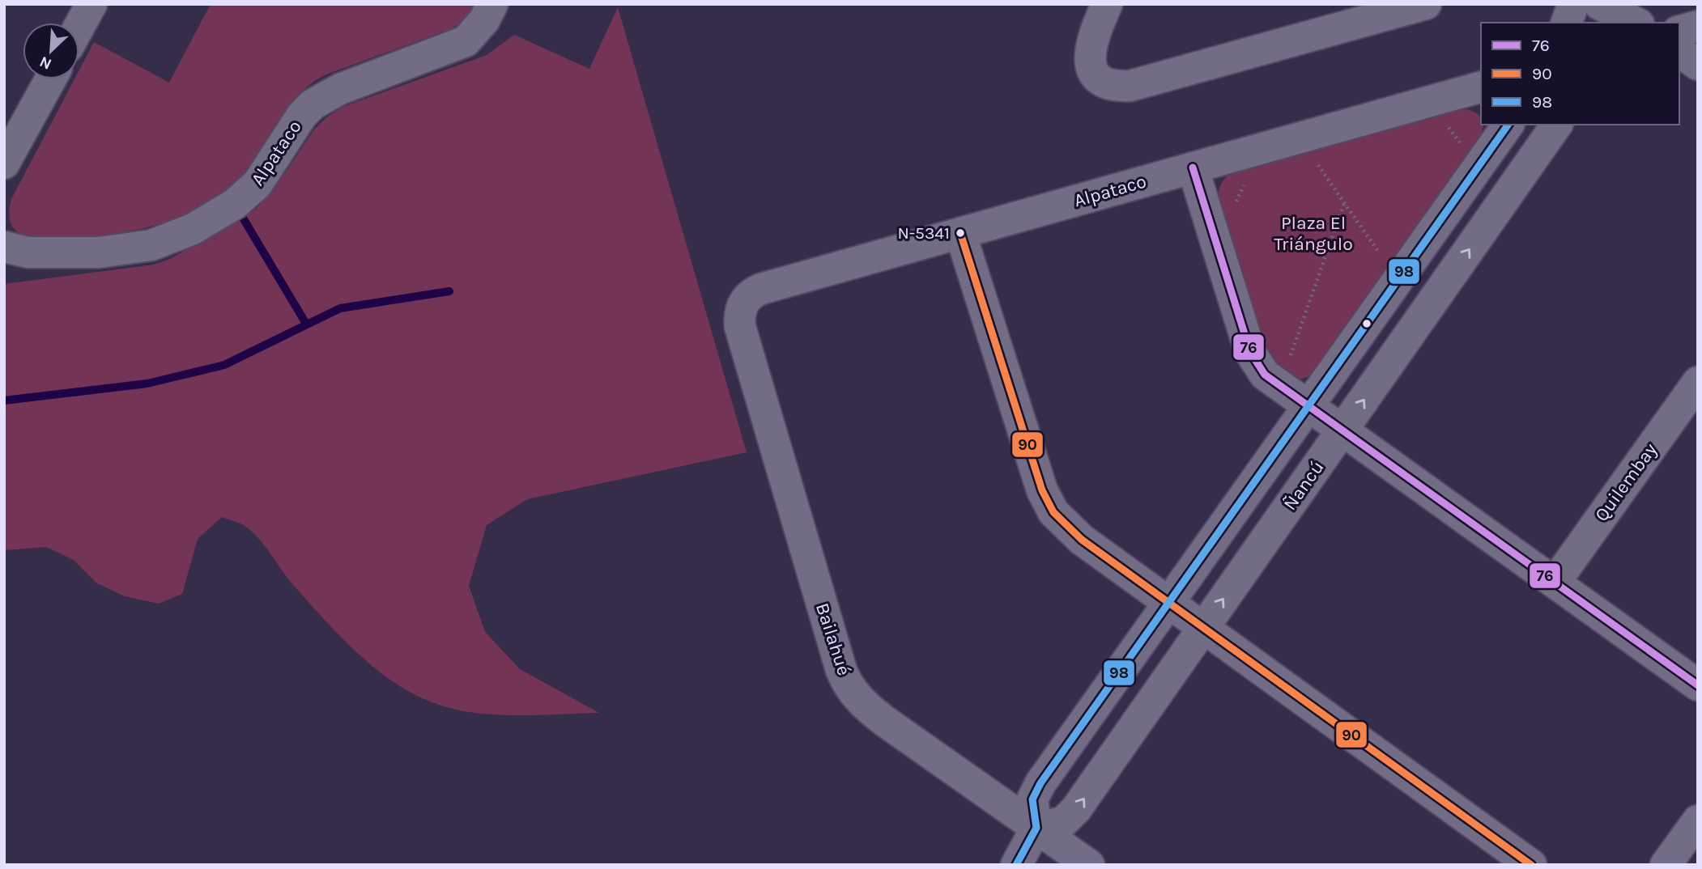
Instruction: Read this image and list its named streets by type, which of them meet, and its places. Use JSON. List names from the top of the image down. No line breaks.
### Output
{"streets":{"street":["Alpataco","Quilembay","Ñancú","Bailahué"]},"crossings":[["Alpataco","Bailahué"],["Ñancú","Bailahué"]],"parks":["Plaza El Triángulo"],"places":["N-5341"],"lines":["transit line 98","transit line 76","transit line 90"],"legend":["76","90","98"],"north":"bottom left"}
